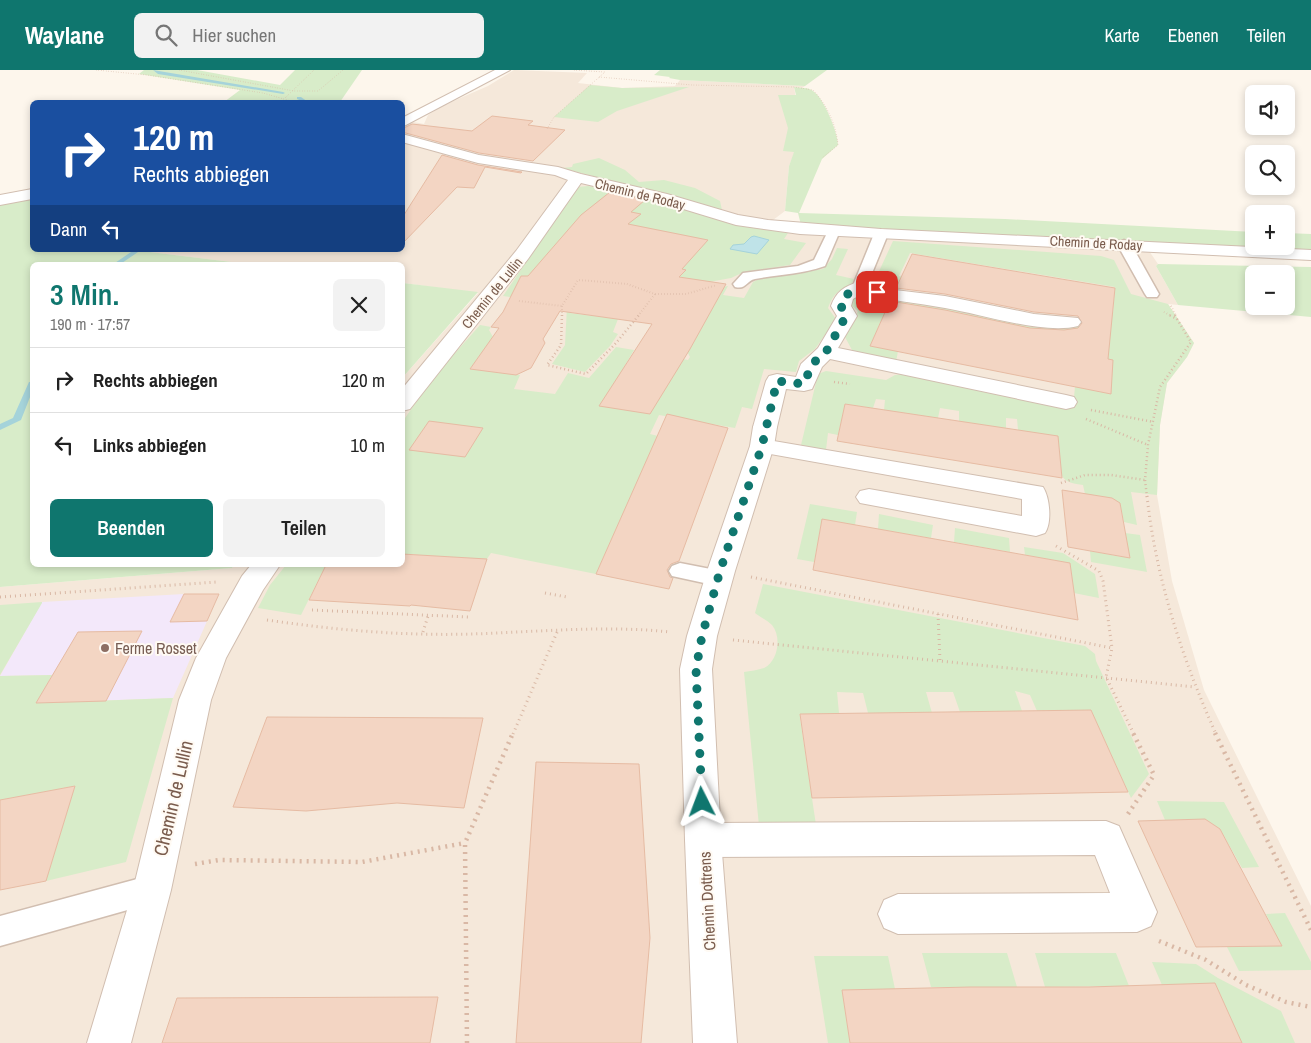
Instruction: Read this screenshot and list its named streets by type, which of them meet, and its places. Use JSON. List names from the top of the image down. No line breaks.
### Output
{"streets":{"street":["Chemin de Roday","Chemin de Lullin","Chemin Dottrens"]},"crossings":[["Chemin de Roday","Chemin de Lullin"]],"places":["Ferme Rosset"],"page":{"header":"Waylane","search":"Hier suchen","nav":["Karte","Ebenen","Teilen"],"map_buttons":["+","−"],"turn":["120 m","Rechts abbiegen"],"then":"Dann","heading":["3 Min.","190 m · 17:57"],"list":[{"name":"Rechts abbiegen","value":"120 m"},{"name":"Links abbiegen","value":"10 m"}],"buttons":["Beenden","Teilen"]}}
